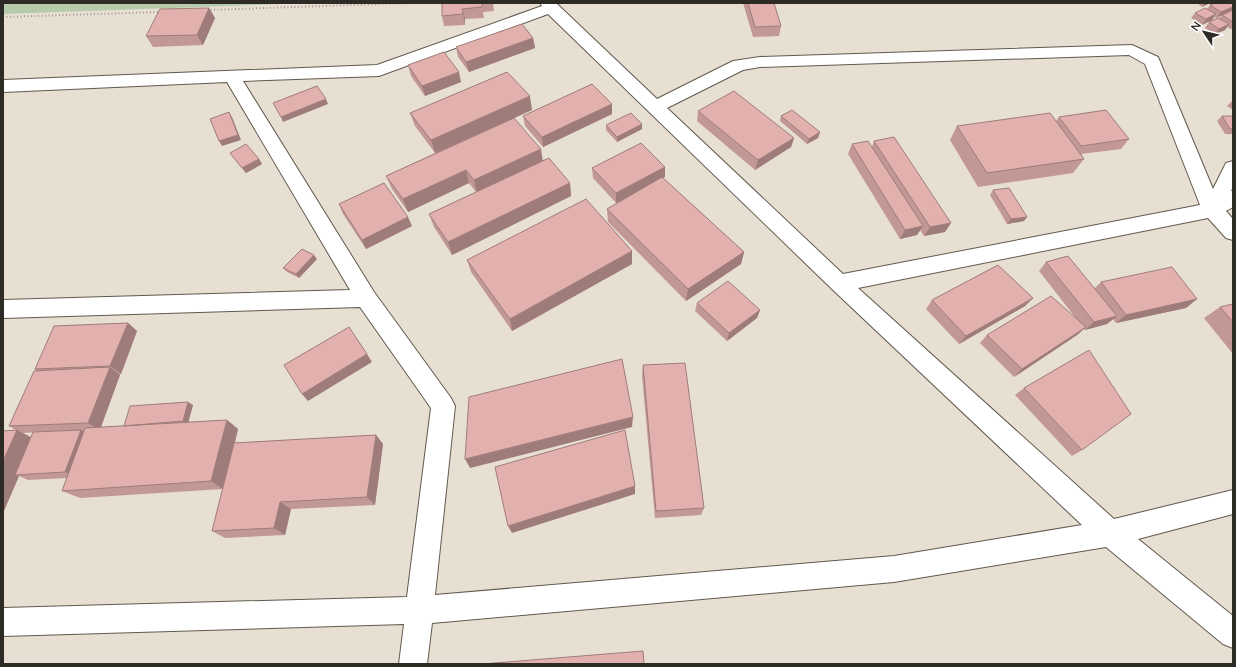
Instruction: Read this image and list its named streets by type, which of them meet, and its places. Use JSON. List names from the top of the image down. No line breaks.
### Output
{"north":"top left"}
